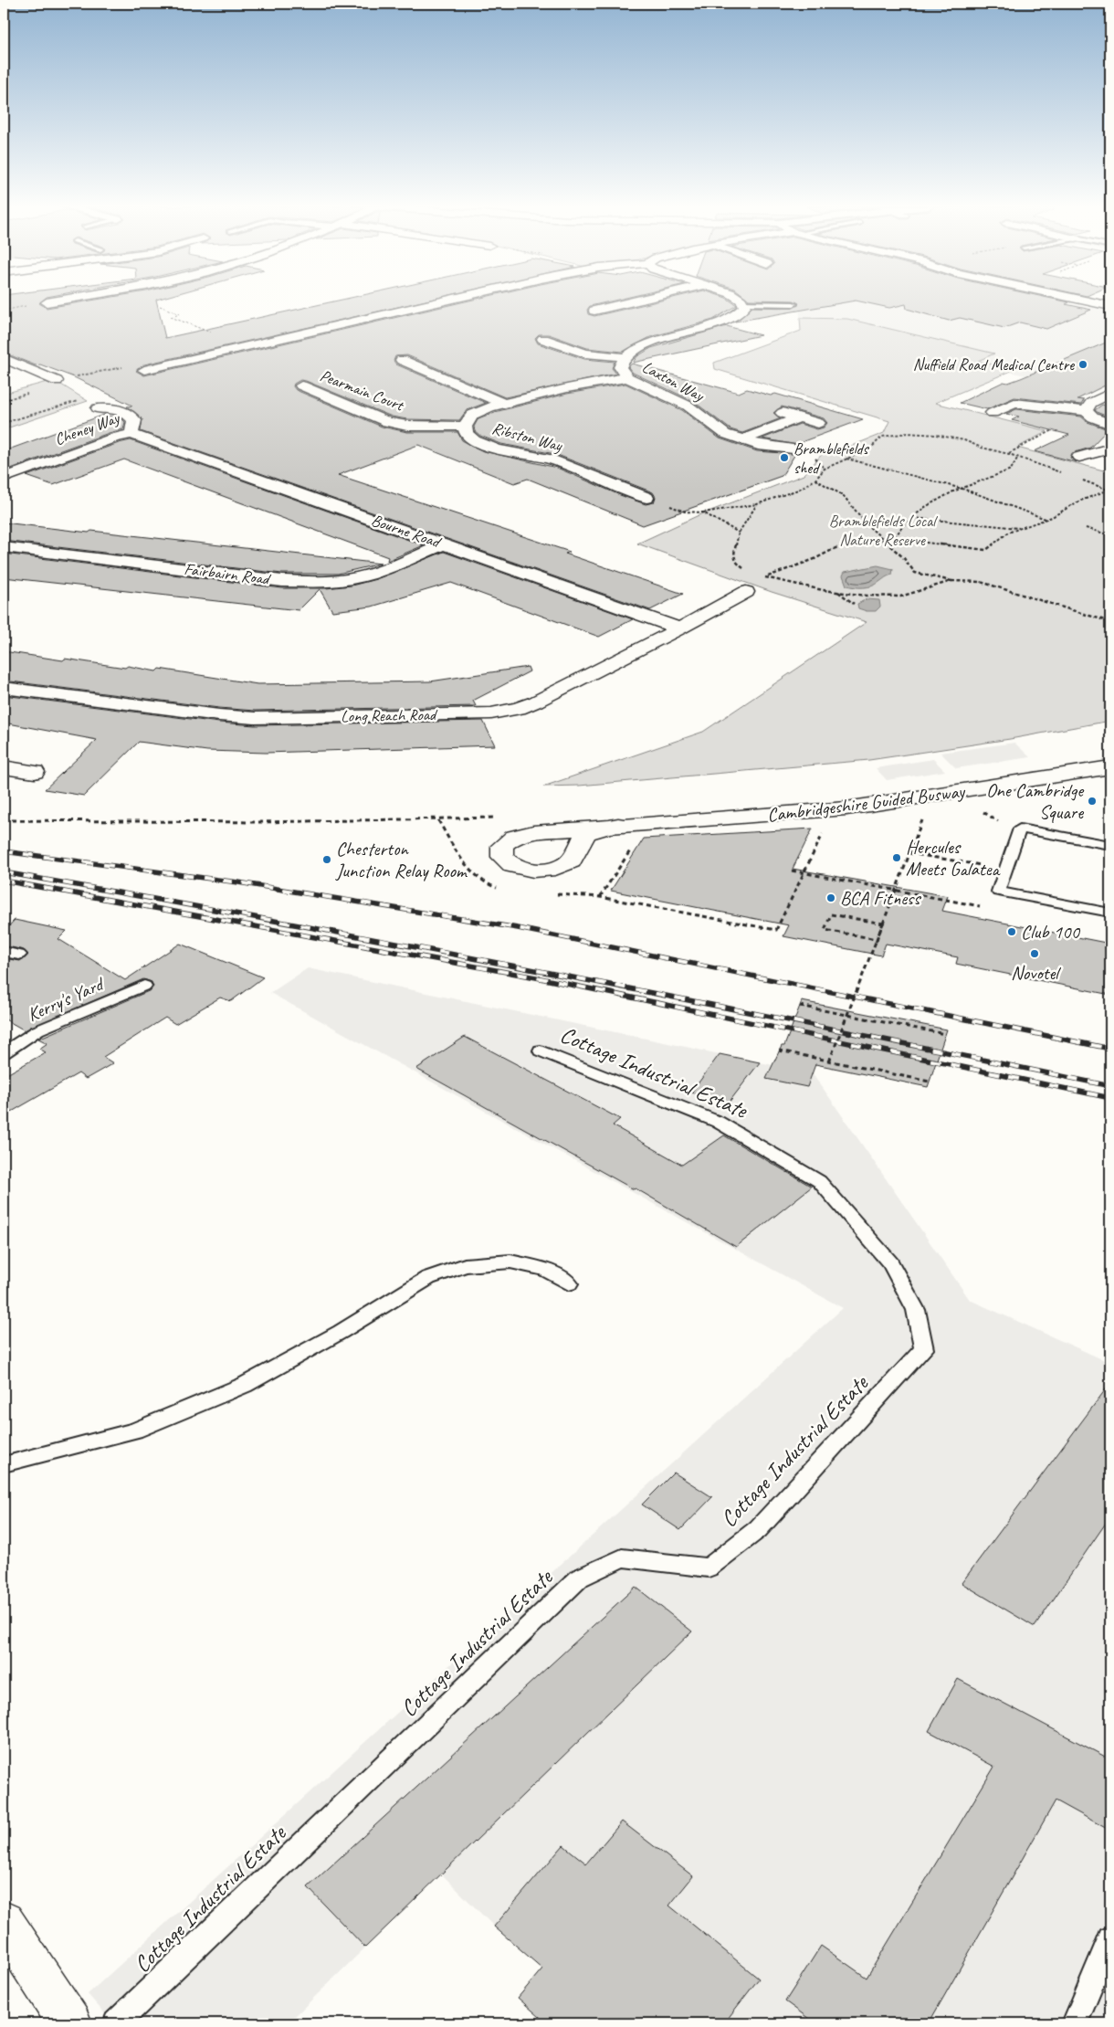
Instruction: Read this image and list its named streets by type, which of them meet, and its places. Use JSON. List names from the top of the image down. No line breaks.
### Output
{"streets":{"street":["Laxton Way","Pearmain Court","Cheney Way","Ribston Way","Bourne Road","Fairbairn Road","Long Reach Road","Cambridgeshire Guided Busway"],"lane":["Kerry's Yard","Cottage Industrial Estate"]},"crossings":[["Laxton Way","Ribston Way"],["Pearmain Court","Ribston Way"],["Cheney Way","Bourne Road"],["Bourne Road","Fairbairn Road"],["Bourne Road","Long Reach Road"]],"parks":["Bramblefields Local Nature Reserve"],"places":["Nuffield Road Medical Centre","Bramblefields shed","One Cambridge Square","Hercules Meets Galatea","Chesterton Junction Relay Room","BCA Fitness","Club 100","Novotel"]}
